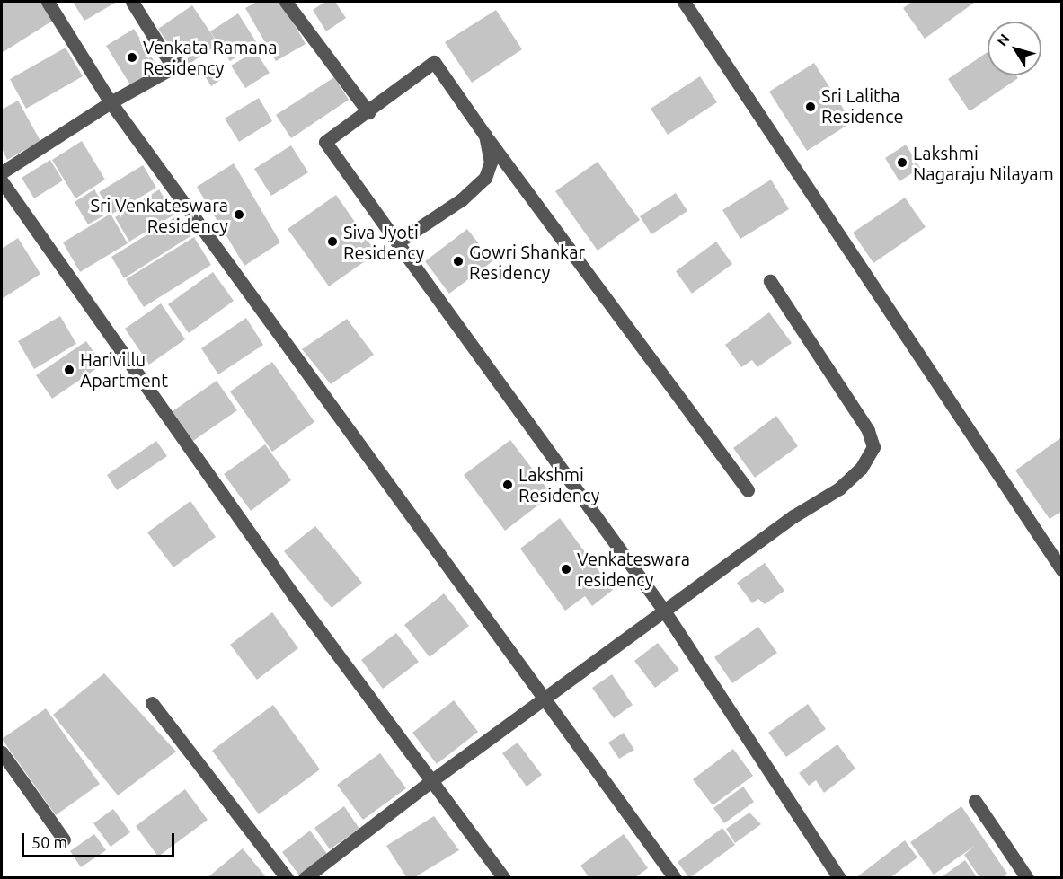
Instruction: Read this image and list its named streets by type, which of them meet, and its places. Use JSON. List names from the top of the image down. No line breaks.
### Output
{"places":["Venkata Ramana Residency","Sri Lalitha Residence","Lakshmi Nagaraju Nilayam","Sri Venkateswara Residency","Siva Jyoti Residency","Gowri Shankar Residency","Harivillu Apartment","Lakshmi Residency","Venkateswara residency"],"scale_bar":"50 m","north":"top left"}
